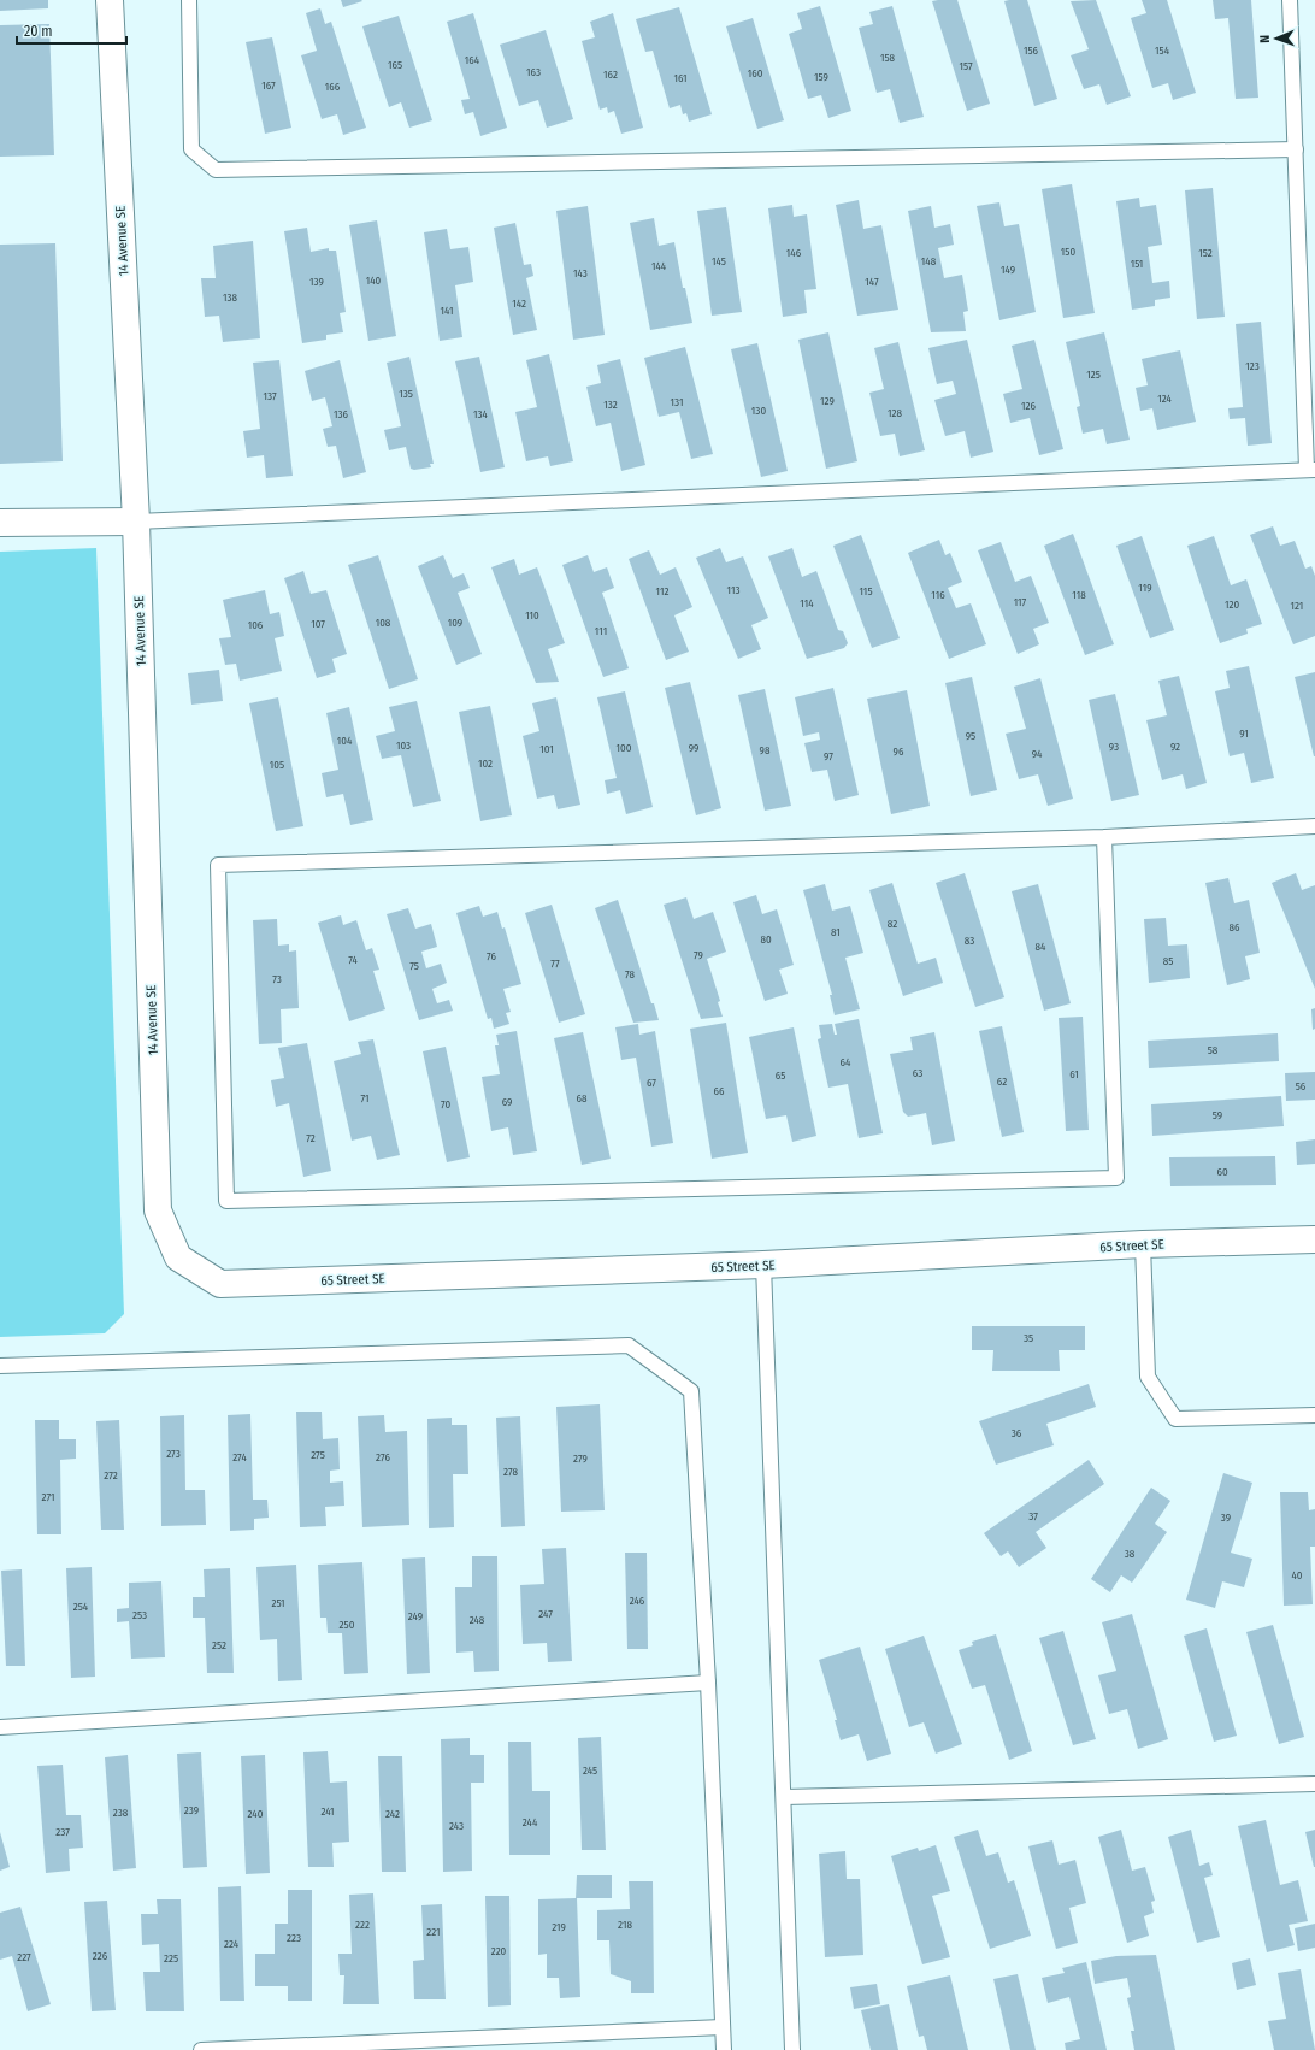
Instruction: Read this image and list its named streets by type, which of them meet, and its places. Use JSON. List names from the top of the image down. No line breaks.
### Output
{"streets":{"street":["14 Avenue SE","65 Street SE"]},"crossings":[["14 Avenue SE","65 Street SE"]],"house_numbers":["156","154","158","164","165","157","163","160","162","159","161","167","166","150","146","152","145","148","151","144","149","143","140","139","147","138","142","141","123","125","135","137","124","129","131","132","126","130","128","136","134","119","113","112","115","116","118","117","114","120","121","110","108","109","107","106","111","91","95","104","103","93","92","100","99","101","98","96","94","97","102","105","82","86","81","80","83","84","79","76","74","85","77","75","78","73","58","64","63","61","65","62","67","56","66","71","68","69","70","59","72","60","35","36","273","275","274","276","279","278","272","271","37","39","38","40","246","251","254","247","253","249","248","250","252","245","239","241","238","240","242","244","243","237","222","218","219","221","223","224","220","226","227","225"],"scale_bar":"20 m","north":"left"}
